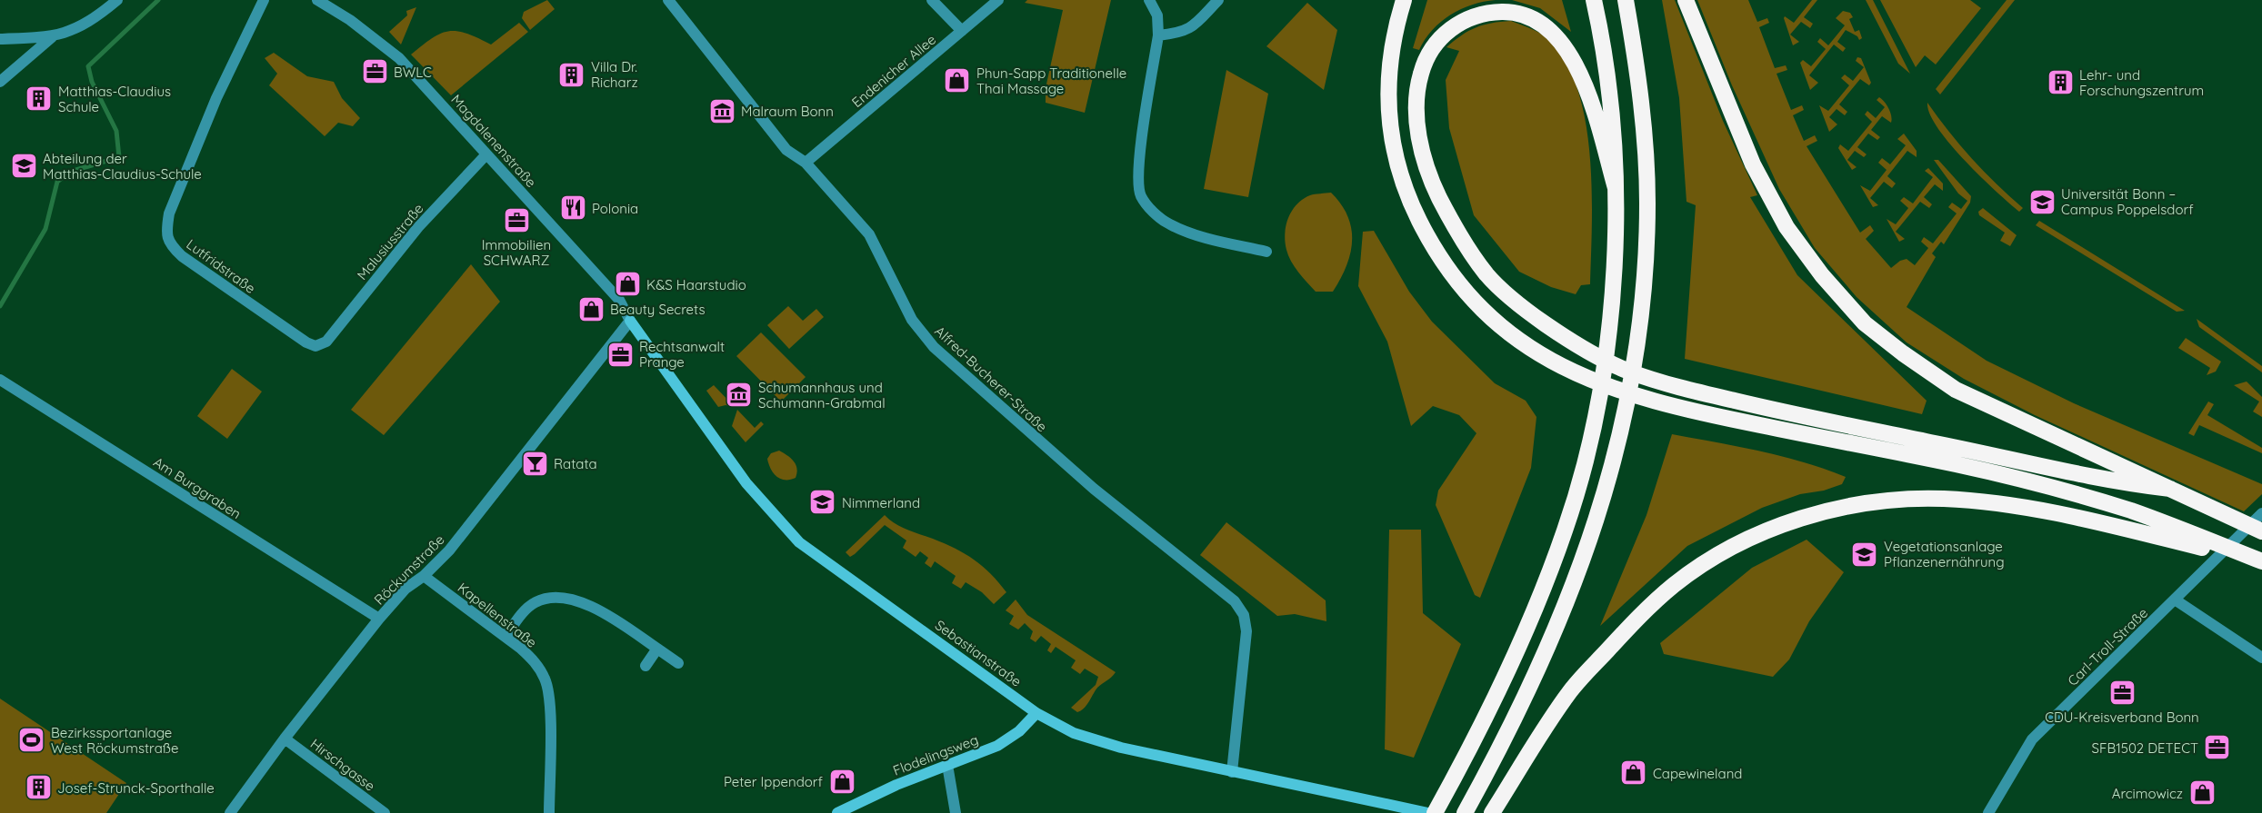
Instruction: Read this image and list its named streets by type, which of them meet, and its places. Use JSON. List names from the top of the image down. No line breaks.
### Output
{"streets":{"street":["Endenicher Allee","Magdalenenstraße","Malusiusstraße","Lutfridstraße","Alfred-Bucherer-Straße","Am Burggraben","Röckumstraße","Kapellenstraße","Carl-Troll-Straße","Sebastianstraße","Flodelingsweg","Hirschgasse"]},"crossings":[["Endenicher Allee","Alfred-Bucherer-Straße"],["Magdalenenstraße","Malusiusstraße"],["Magdalenenstraße","Röckumstraße"],["Magdalenenstraße","Sebastianstraße"],["Malusiusstraße","Lutfridstraße"],["Alfred-Bucherer-Straße","Sebastianstraße"],["Am Burggraben","Röckumstraße"],["Röckumstraße","Kapellenstraße"],["Röckumstraße","Sebastianstraße"],["Röckumstraße","Hirschgasse"],["Sebastianstraße","Flodelingsweg"]],"places":{"office":["BWLC","Immobilien SCHWARZ","Rechtsanwalt Prange","CDU-Kreisverband Bonn","SFB1502 DETECT"],"building":["Villa Dr. Richarz","Lehr- und Forschungszentrum","Matthias-Claudius Schule","Josef-Strunck-Sporthalle"],"shop":["Phun-Sapp Traditionelle Thai Massage","K&S Haarstudio","Beauty Secrets","Capewineland","Peter Ippendorf","Arcimowicz"],"museum":["Malraum Bonn","Schumannhaus und Schumann-Grabmal"],"school or university":["Abteilung der Matthias-Claudius-Schule","Universität Bonn – Campus Poppelsdorf","Nimmerland","Vegetationsanlage Pflanzenernährung"],"restaurant":["Polonia"],"bar":["Ratata"],"sports":["Bezirkssportanlage West Röckumstraße"]}}
